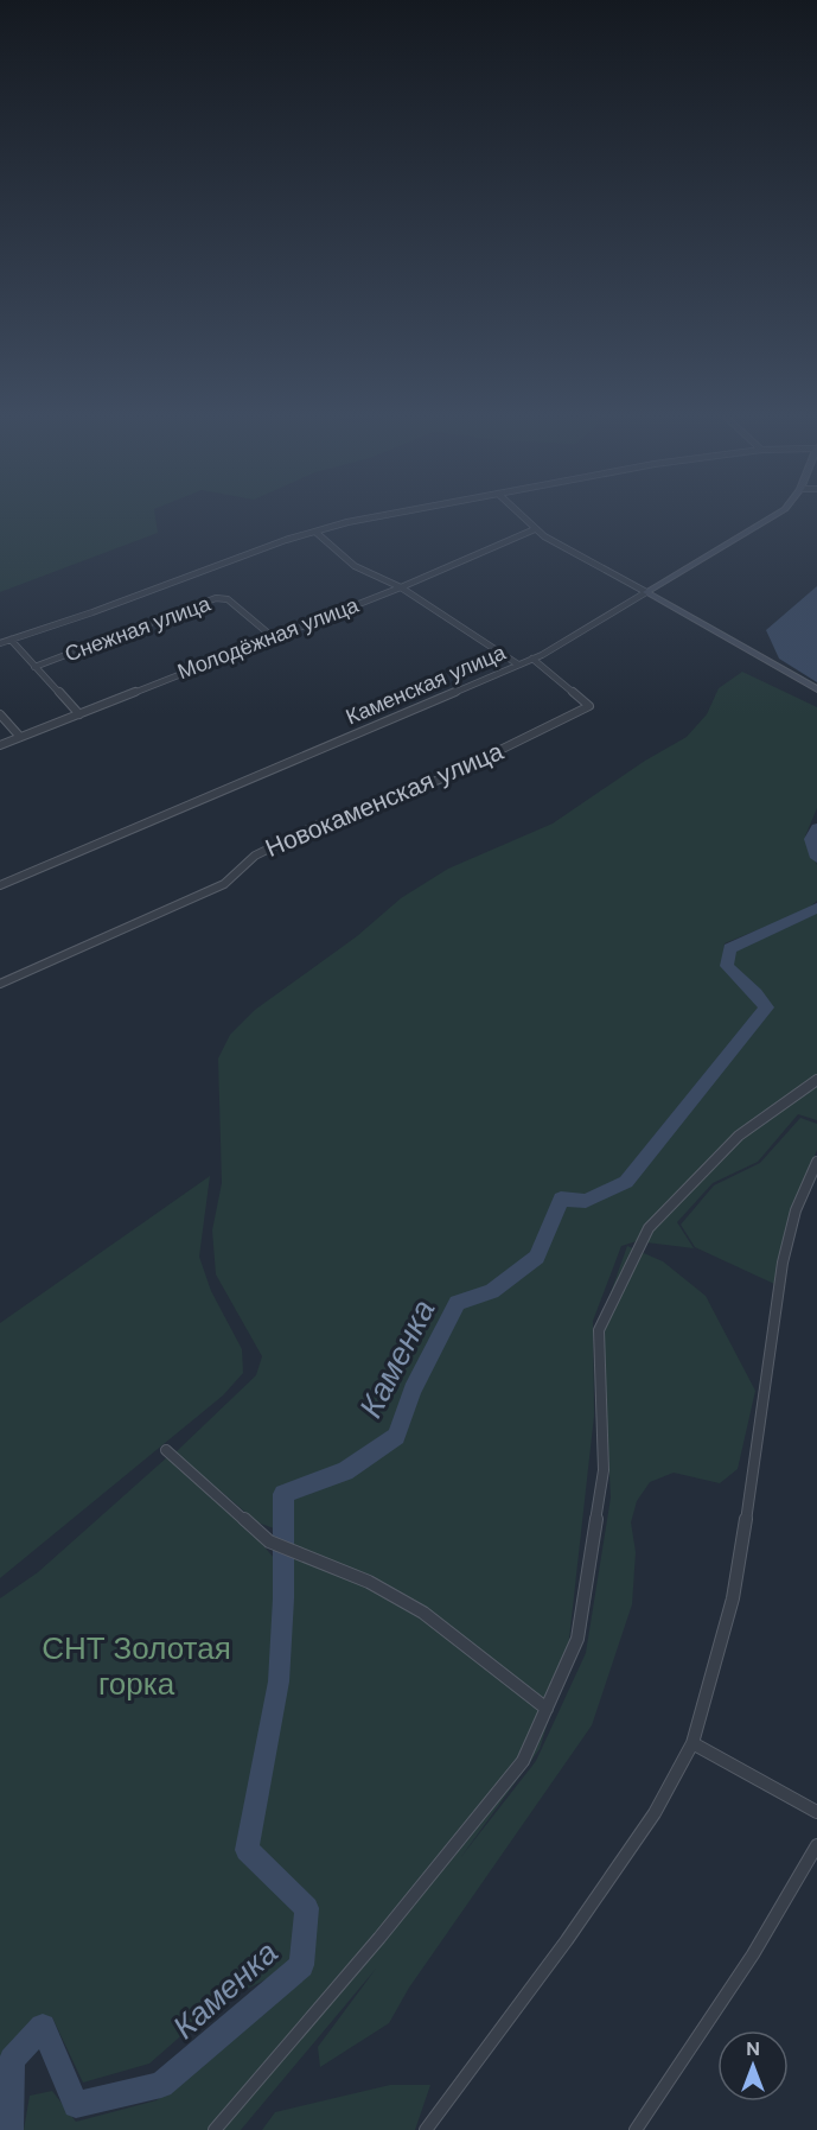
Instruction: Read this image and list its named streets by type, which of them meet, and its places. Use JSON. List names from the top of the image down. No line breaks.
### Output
{"streets":{"street":["Снежная улица","Молодёжная улица","Каменская улица","Новокаменская улица"]},"crossings":[["Снежная улица","Молодёжная улица"],["Каменская улица","Новокаменская улица"]],"water":["Каменка"],"parks":["СНТ Золотая горка"],"north":"top"}
